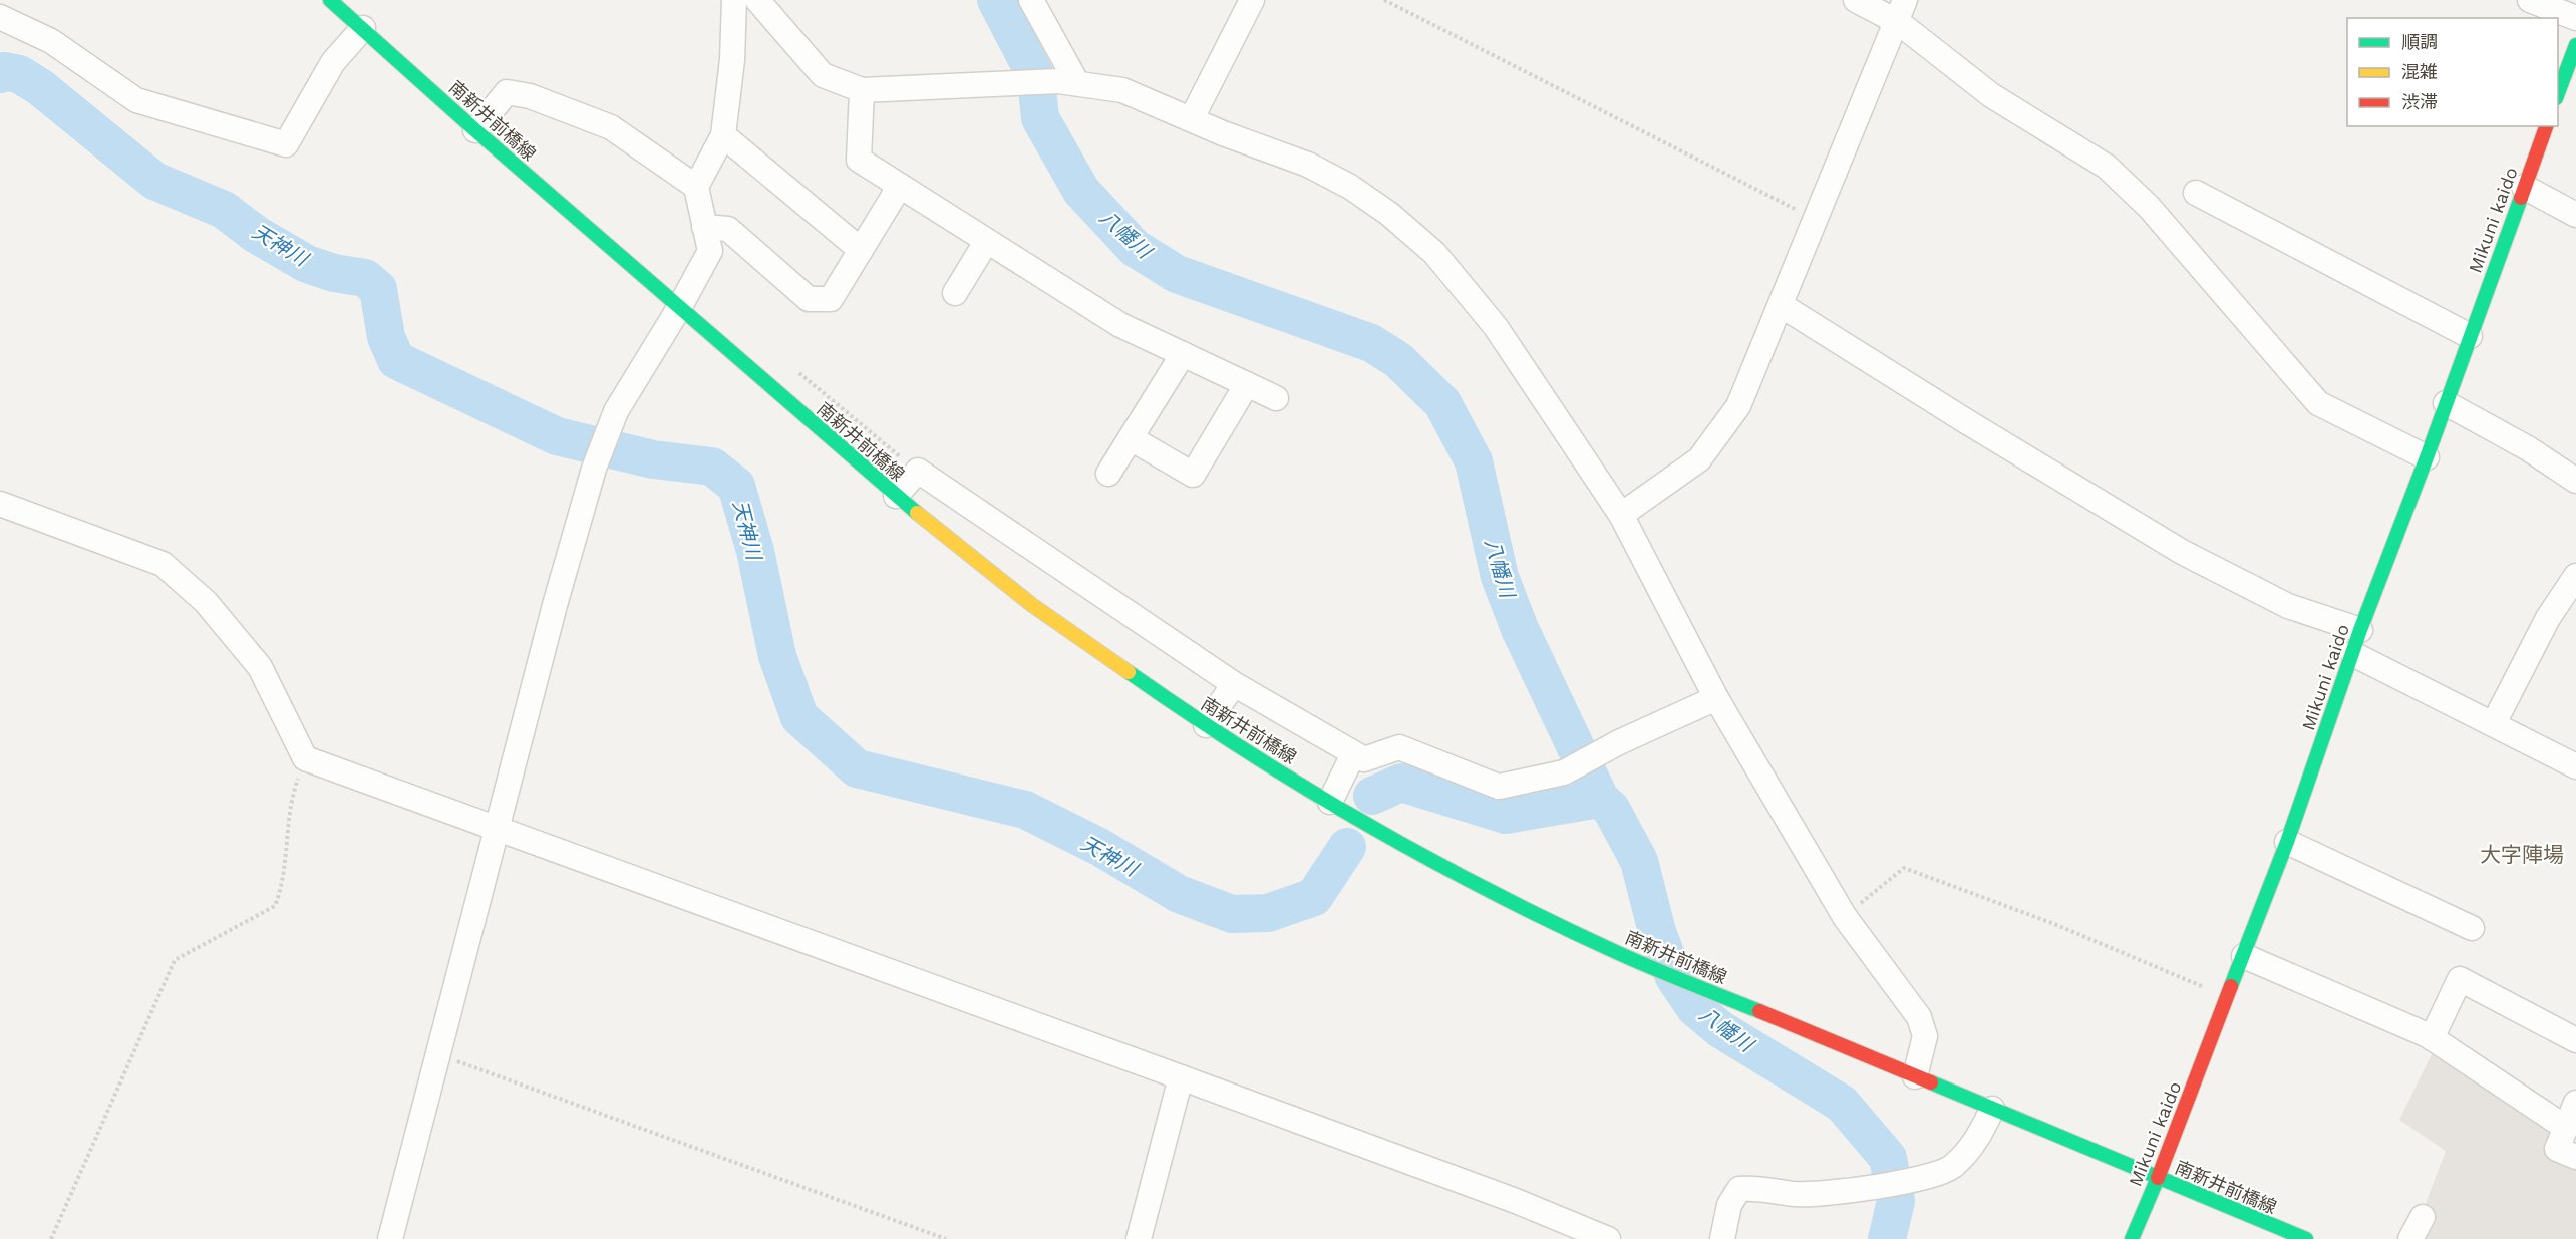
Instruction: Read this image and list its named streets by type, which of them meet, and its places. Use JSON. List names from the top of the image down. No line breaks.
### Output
{"streets":{"main road":["南新井前橋線","Mikuni kaido"]},"crossings":[["南新井前橋線","Mikuni kaido"]],"districts":["大字陣場"],"water":["八幡川","天神川"],"legend":["順調","混雑","渋滞"]}
